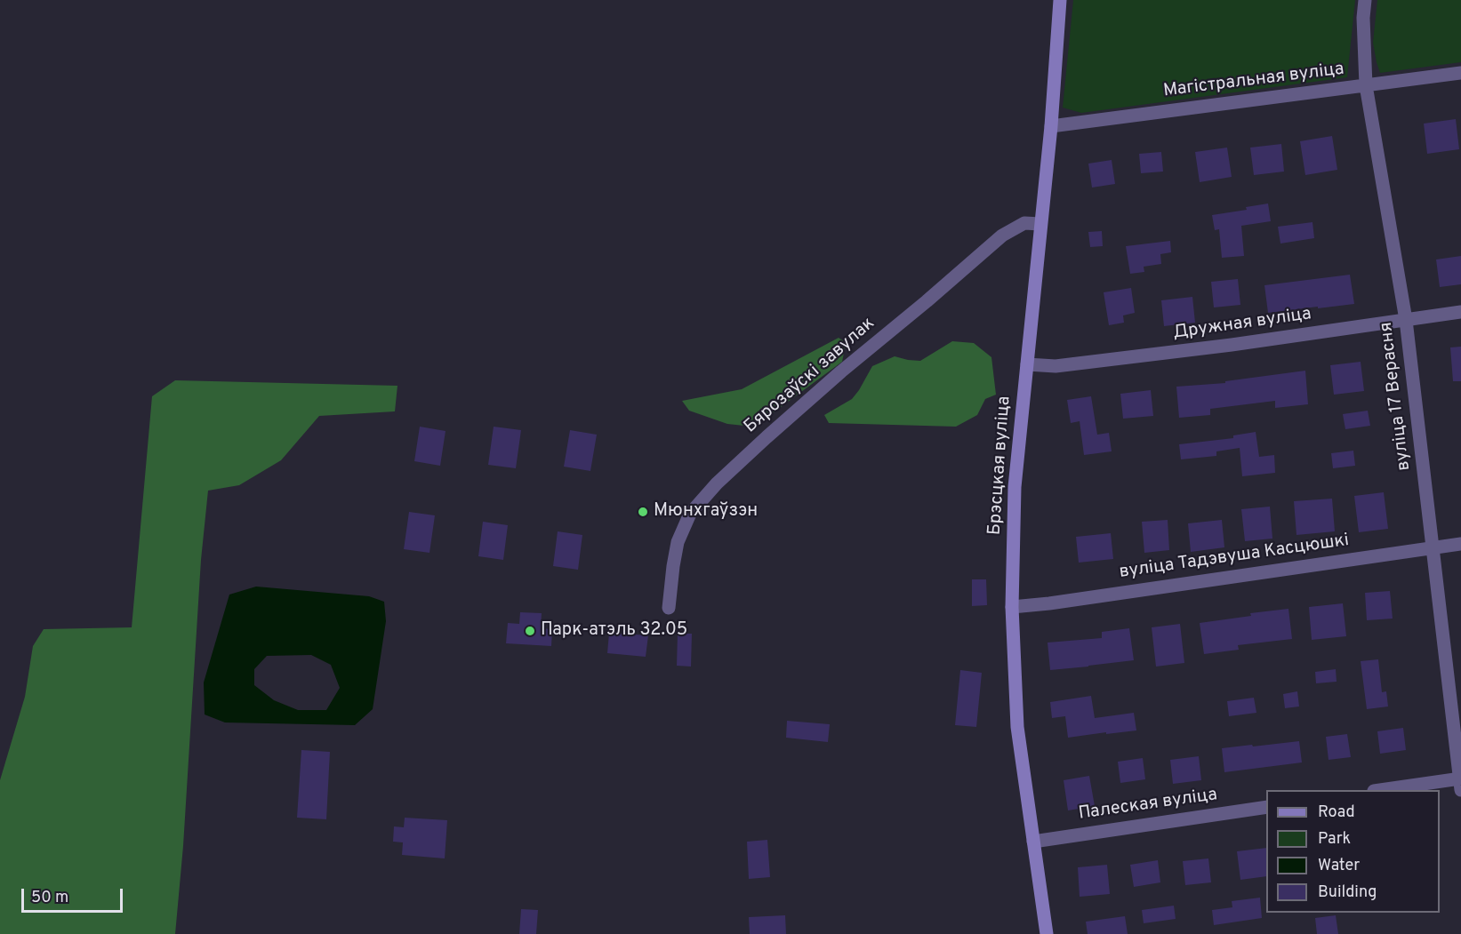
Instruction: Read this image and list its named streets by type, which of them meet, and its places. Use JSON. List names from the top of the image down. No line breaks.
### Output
{"streets":{"street":["Магістральная вуліца","Дружная вуліца","Бярозаўскі завулак","вуліца 17 Верасня","Брэсцкая вуліца","вуліца Тадэвуша Касцюшкі","Палеская вуліца"]},"crossings":[["Магістральная вуліца","вуліца 17 Верасня"],["Магістральная вуліца","Брэсцкая вуліца"],["Дружная вуліца","вуліца 17 Верасня"],["Дружная вуліца","Брэсцкая вуліца"],["Бярозаўскі завулак","Брэсцкая вуліца"],["вуліца 17 Верасня","вуліца Тадэвуша Касцюшкі"],["Брэсцкая вуліца","вуліца Тадэвуша Касцюшкі"],["Брэсцкая вуліца","Палеская вуліца"]],"places":["Мюнхгаўзэн","Парк-атэль 32.05"],"legend":["Road","Park","Water","Building"],"scale_bar":"50 m"}
